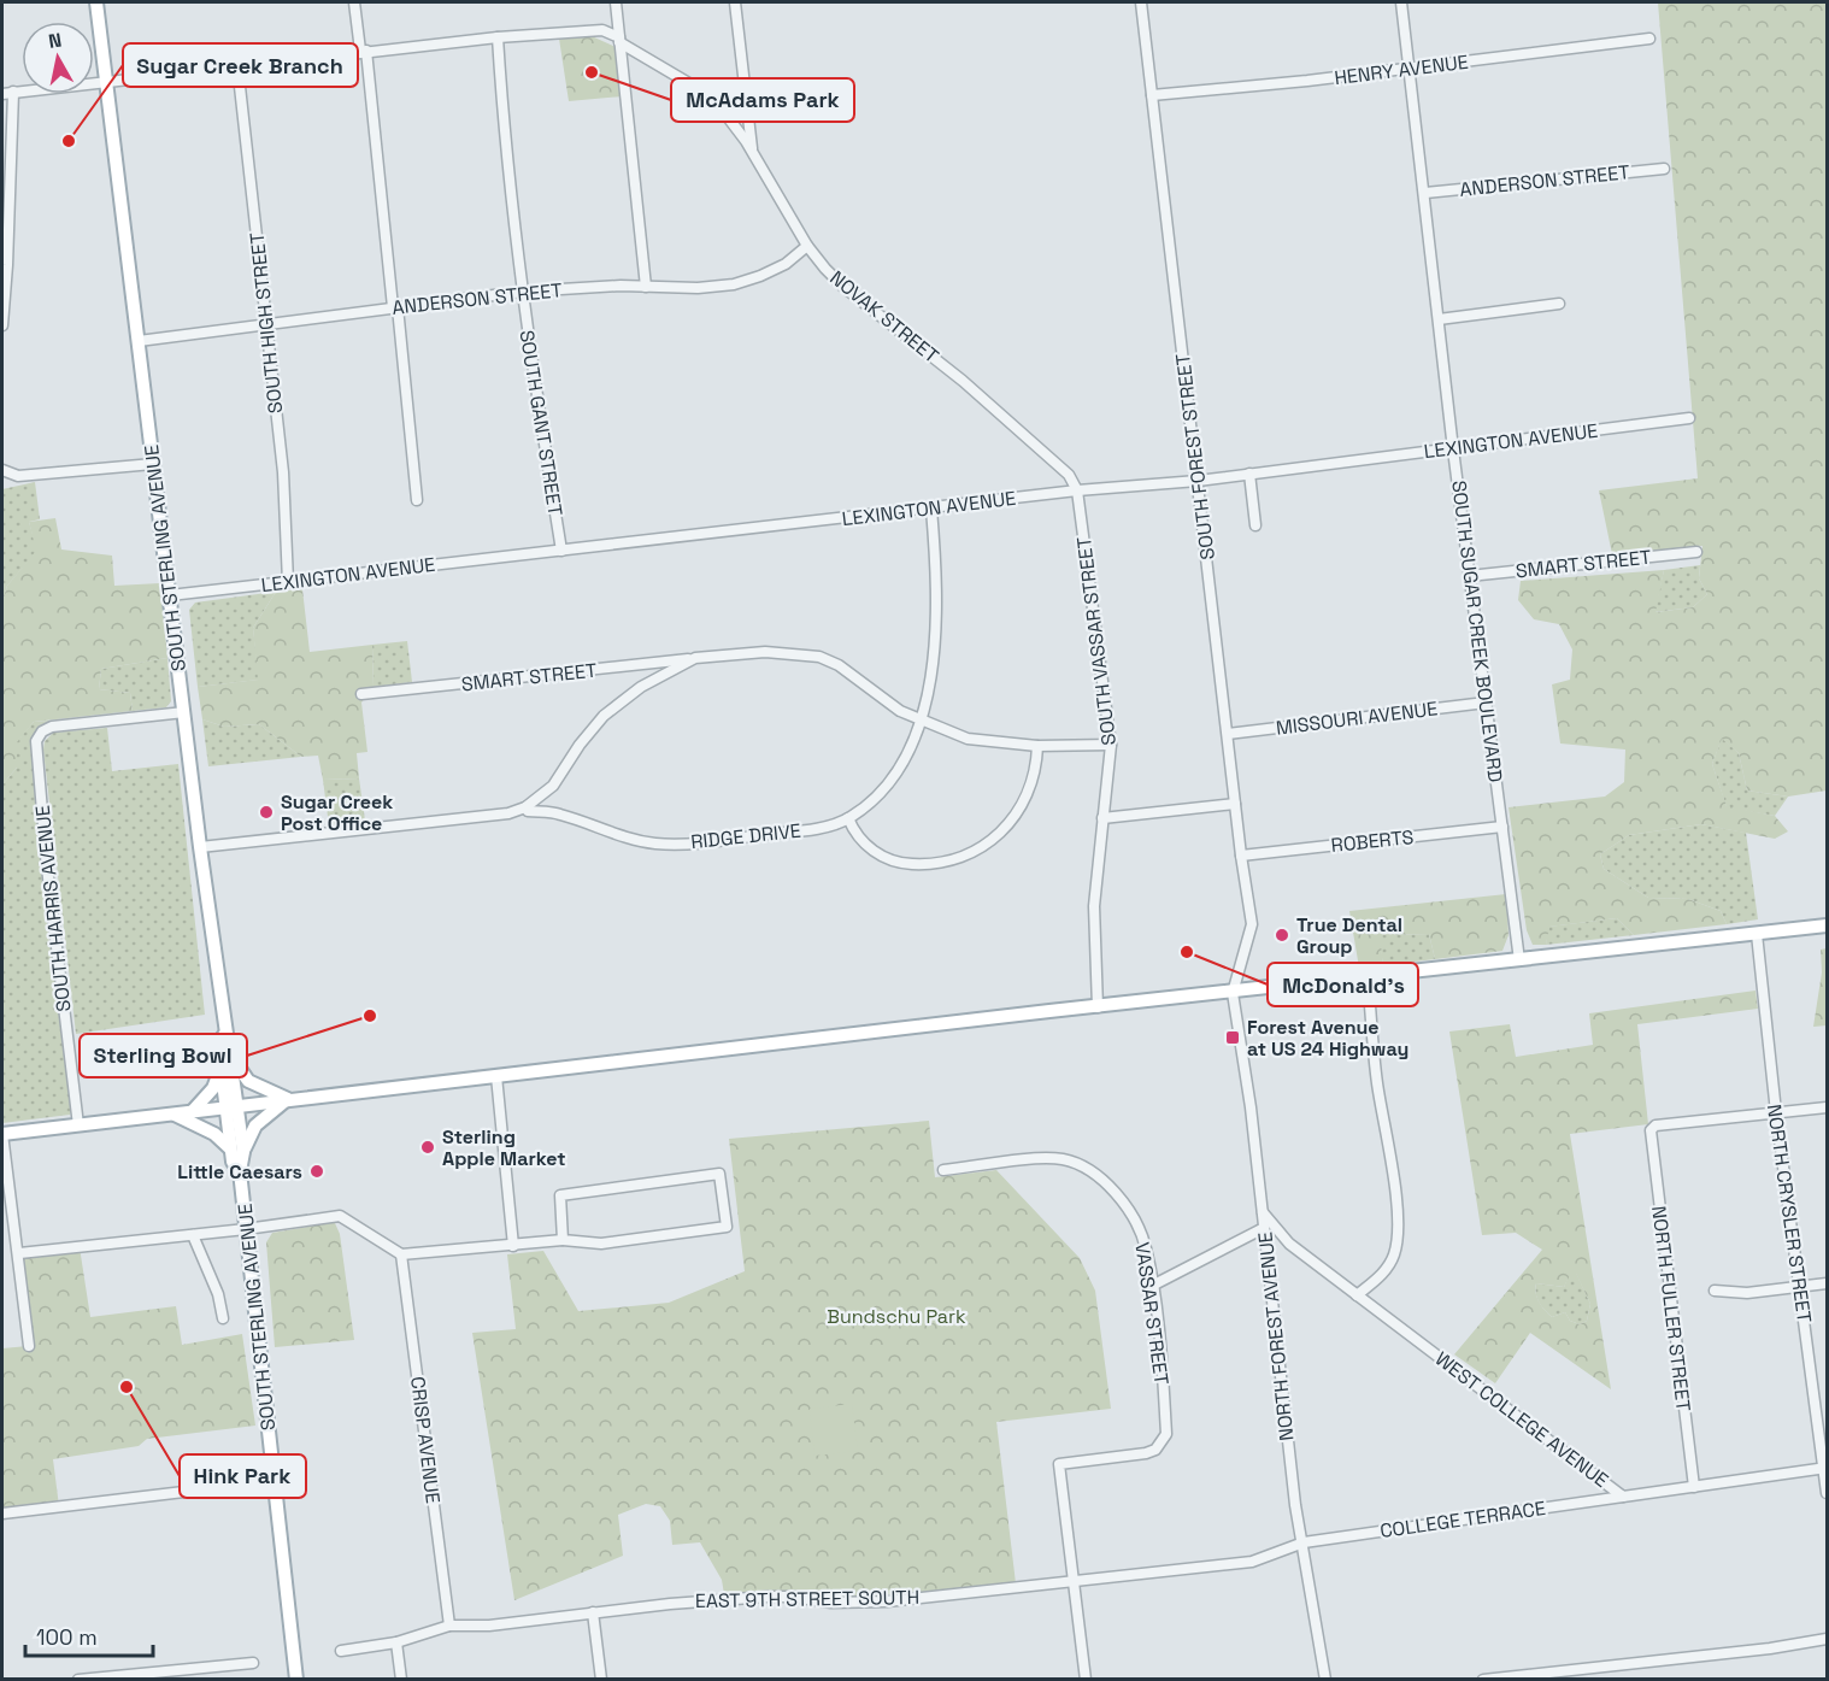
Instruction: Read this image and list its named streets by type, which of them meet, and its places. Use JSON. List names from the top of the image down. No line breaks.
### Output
{"streets":{"main road":["SOUTH STERLING AVENUE"],"street":["HENRY AVENUE","ANDERSON STREET","NOVAK STREET","SOUTH HIGH STREET","SOUTH GANT STREET","LEXINGTON AVENUE","SOUTH FOREST STREET","SMART STREET","SOUTH SUGAR CREEK BOULEVARD","SOUTH VASSAR STREET","MISSOURI AVENUE","RIDGE DRIVE","ROBERTS","SOUTH HARRIS AVENUE","NORTH CRYSLER STREET","NORTH FULLER STREET","VASSAR STREET","NORTH FOREST AVENUE","WEST COLLEGE AVENUE","CRISP AVENUE","COLLEGE TERRACE","EAST 9TH STREET SOUTH"]},"crossings":[["HENRY AVENUE","SOUTH FOREST STREET"],["HENRY AVENUE","SOUTH SUGAR CREEK BOULEVARD"],["ANDERSON STREET","NOVAK STREET"],["ANDERSON STREET","SOUTH HIGH STREET"],["ANDERSON STREET","SOUTH GANT STREET"],["ANDERSON STREET","SOUTH STERLING AVENUE"],["ANDERSON STREET","SOUTH SUGAR CREEK BOULEVARD"],["NOVAK STREET","LEXINGTON AVENUE"],["NOVAK STREET","SOUTH VASSAR STREET"],["SOUTH HIGH STREET","LEXINGTON AVENUE"],["SOUTH GANT STREET","LEXINGTON AVENUE"],["LEXINGTON AVENUE","SOUTH FOREST STREET"],["LEXINGTON AVENUE","SOUTH STERLING AVENUE"],["LEXINGTON AVENUE","SOUTH SUGAR CREEK BOULEVARD"],["LEXINGTON AVENUE","SOUTH VASSAR STREET"],["LEXINGTON AVENUE","RIDGE DRIVE"],["SOUTH FOREST STREET","MISSOURI AVENUE"],["SOUTH FOREST STREET","ROBERTS"],["SOUTH FOREST STREET","NORTH FOREST AVENUE"],["SOUTH STERLING AVENUE","SOUTH HARRIS AVENUE"],["SMART STREET","SOUTH SUGAR CREEK BOULEVARD"],["SMART STREET","SOUTH VASSAR STREET"],["SMART STREET","RIDGE DRIVE"],["SOUTH SUGAR CREEK BOULEVARD","MISSOURI AVENUE"],["SOUTH SUGAR CREEK BOULEVARD","ROBERTS"],["NORTH CRYSLER STREET","NORTH FULLER STREET"],["NORTH CRYSLER STREET","WEST COLLEGE AVENUE"],["NORTH FULLER STREET","WEST COLLEGE AVENUE"],["VASSAR STREET","EAST 9TH STREET SOUTH"],["NORTH FOREST AVENUE","WEST COLLEGE AVENUE"],["NORTH FOREST AVENUE","COLLEGE TERRACE"],["NORTH FOREST AVENUE","EAST 9TH STREET SOUTH"],["WEST COLLEGE AVENUE","COLLEGE TERRACE"],["CRISP AVENUE","EAST 9TH STREET SOUTH"],["COLLEGE TERRACE","EAST 9TH STREET SOUTH"]],"parks":["Bundschu Park"],"places":{"other":["McAdams Park","Sugar Creek Branch","Sugar Creek Post Office","True Dental Group","McDonald's","Sterling Bowl","Sterling Apple Market","Little Caesars","Hink Park"],"transit":["Forest Avenue at US 24 Highway"]},"scale_bar":"100 m","north":"top"}
